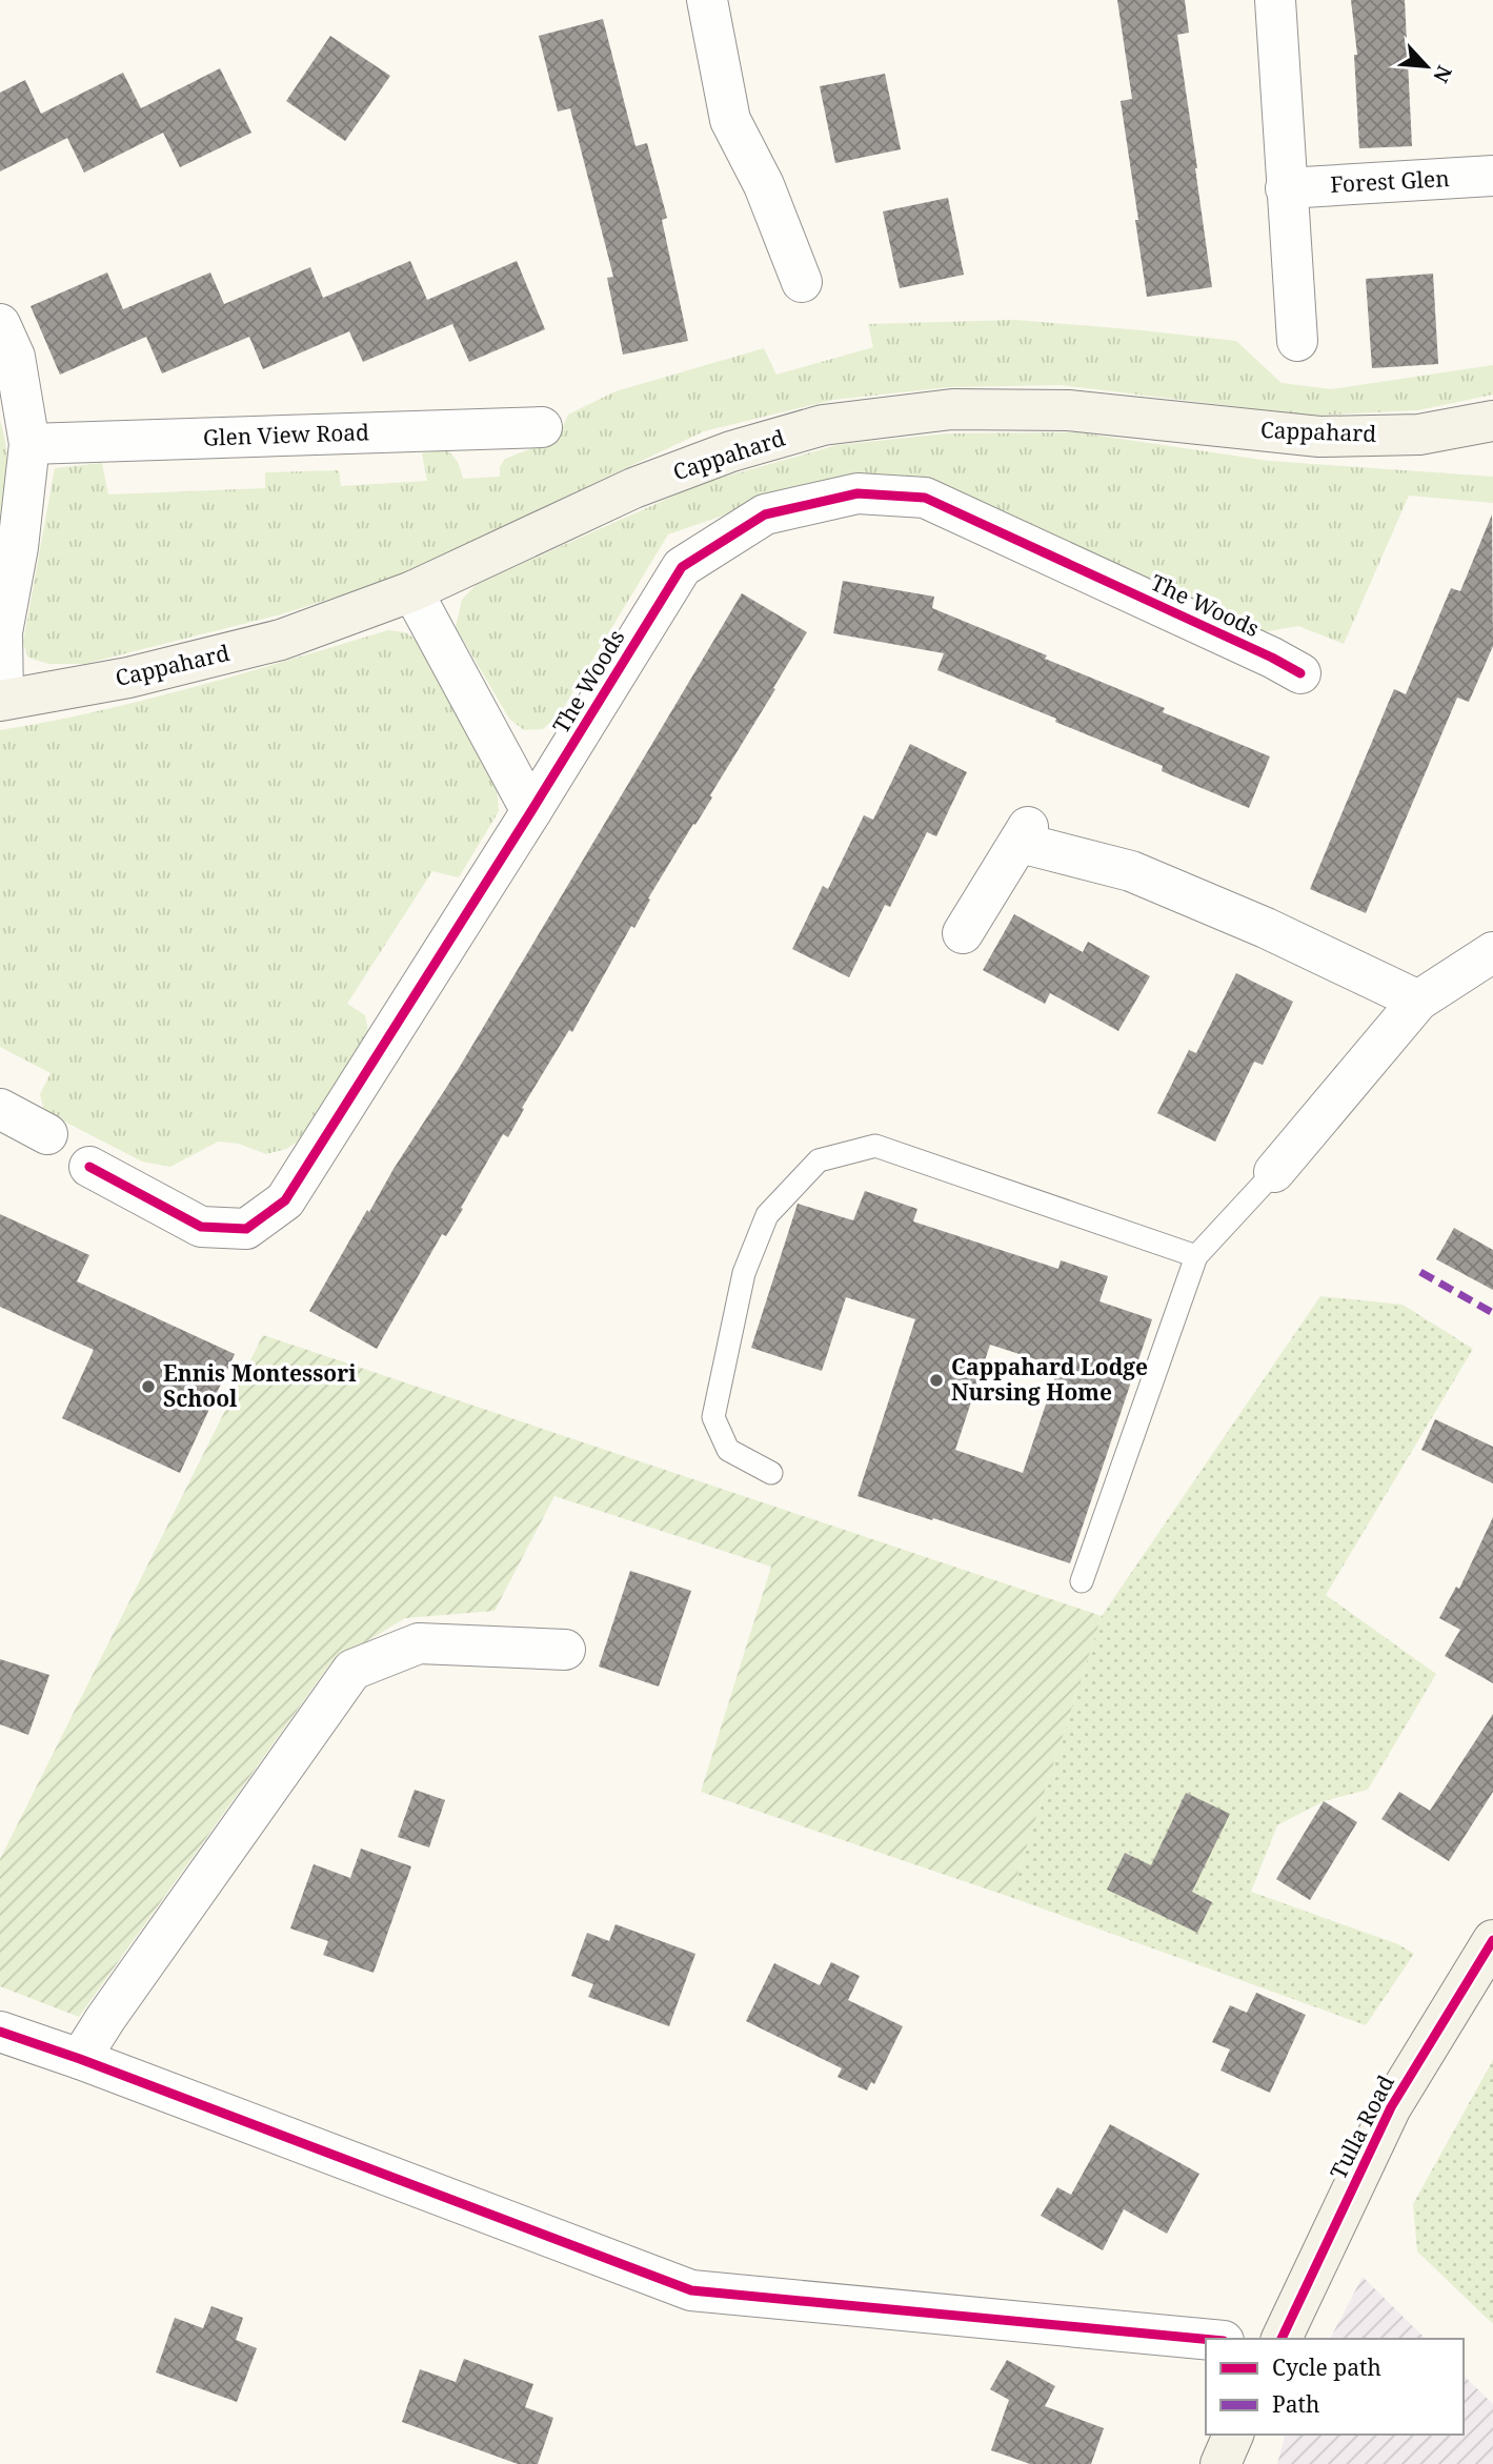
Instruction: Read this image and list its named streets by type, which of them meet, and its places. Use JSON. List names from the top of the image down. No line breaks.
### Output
{"streets":{"main road":["Cappahard","Tulla Road"],"street":["Forest Glen","Glen View Road","The Woods"]},"places":["Cappahard Lodge Nursing Home","Ennis Montessori School"],"legend":["Cycle path","Path"],"north":"bottom right"}
